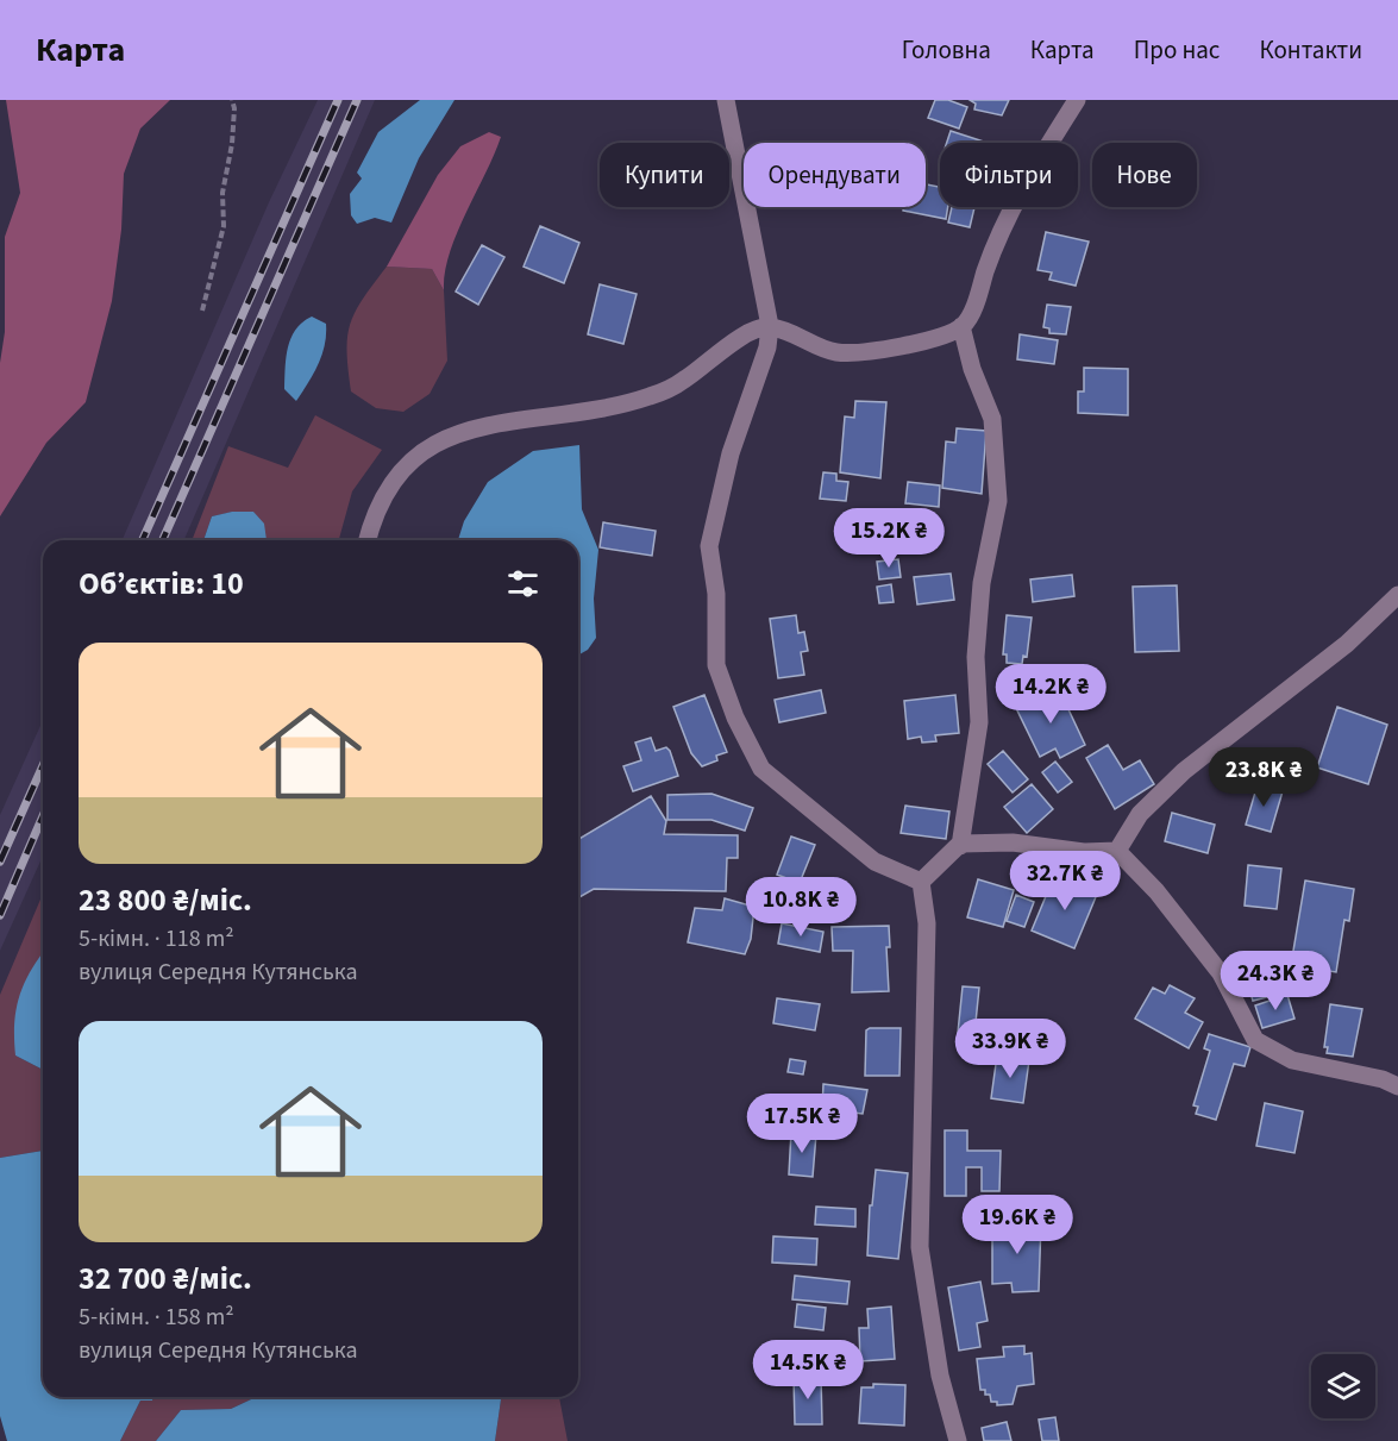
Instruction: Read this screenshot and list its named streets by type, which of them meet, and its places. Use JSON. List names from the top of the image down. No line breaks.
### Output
{"page":{"header":"Карта","nav":["Головна","Карта","Про нас","Контакти"],"chip":["Купити","Орендувати","Фільтри","Нове"],"price":["15.2K ₴","14.2K ₴","23.8K ₴","32.7K ₴","10.8K ₴","24.3K ₴","33.9K ₴","17.5K ₴","19.6K ₴","14.5K ₴"],"heading":"Об’єктів: 10","list":[{"name":"23 800 ₴/міс.","note":"5-кімн. · 118 m² · вулиця Середня Кутянська"},{"name":"32 700 ₴/міс.","note":"5-кімн. · 158 m² · вулиця Середня Кутянська"}]}}
